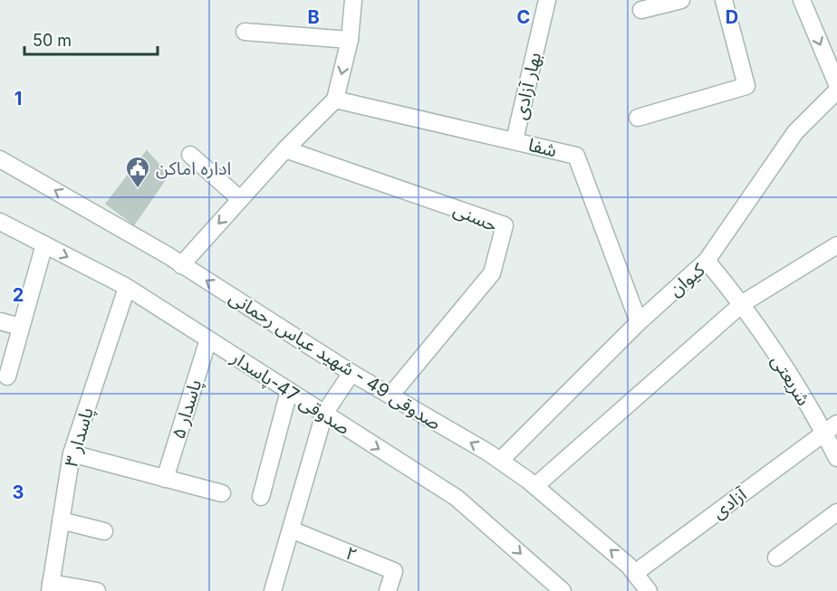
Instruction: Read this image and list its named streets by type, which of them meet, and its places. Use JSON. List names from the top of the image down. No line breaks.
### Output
{"streets":{"street":["بهار آزادی","شفا","حسنی","کیوان","صدوقی 49 - شهید عباس رحمانی","شریعتی","صدوقی 47-پاسدار","پاسدار ۵","پاسدار ۳","آزادی","۲"]},"crossings":[["بهار آزادی","شفا"],["شفا","کیوان"],["حسنی","صدوقی 49 - شهید عباس رحمانی"],["کیوان","صدوقی 49 - شهید عباس رحمانی"],["کیوان","شریعتی"],["صدوقی 49 - شهید عباس رحمانی","آزادی"],["شریعتی","آزادی"],["صدوقی 47-پاسدار","پاسدار ۵"],["صدوقی 47-پاسدار","پاسدار ۳"]],"one_way":["صدوقی 49 - شهید عباس رحمانی","صدوقی 47-پاسدار"],"places":{"public building":["اداره اماکن"]},"scale_bar":"50 m","grid":{"columns":["B","C","D"],"rows":["1","2","3"]}}
